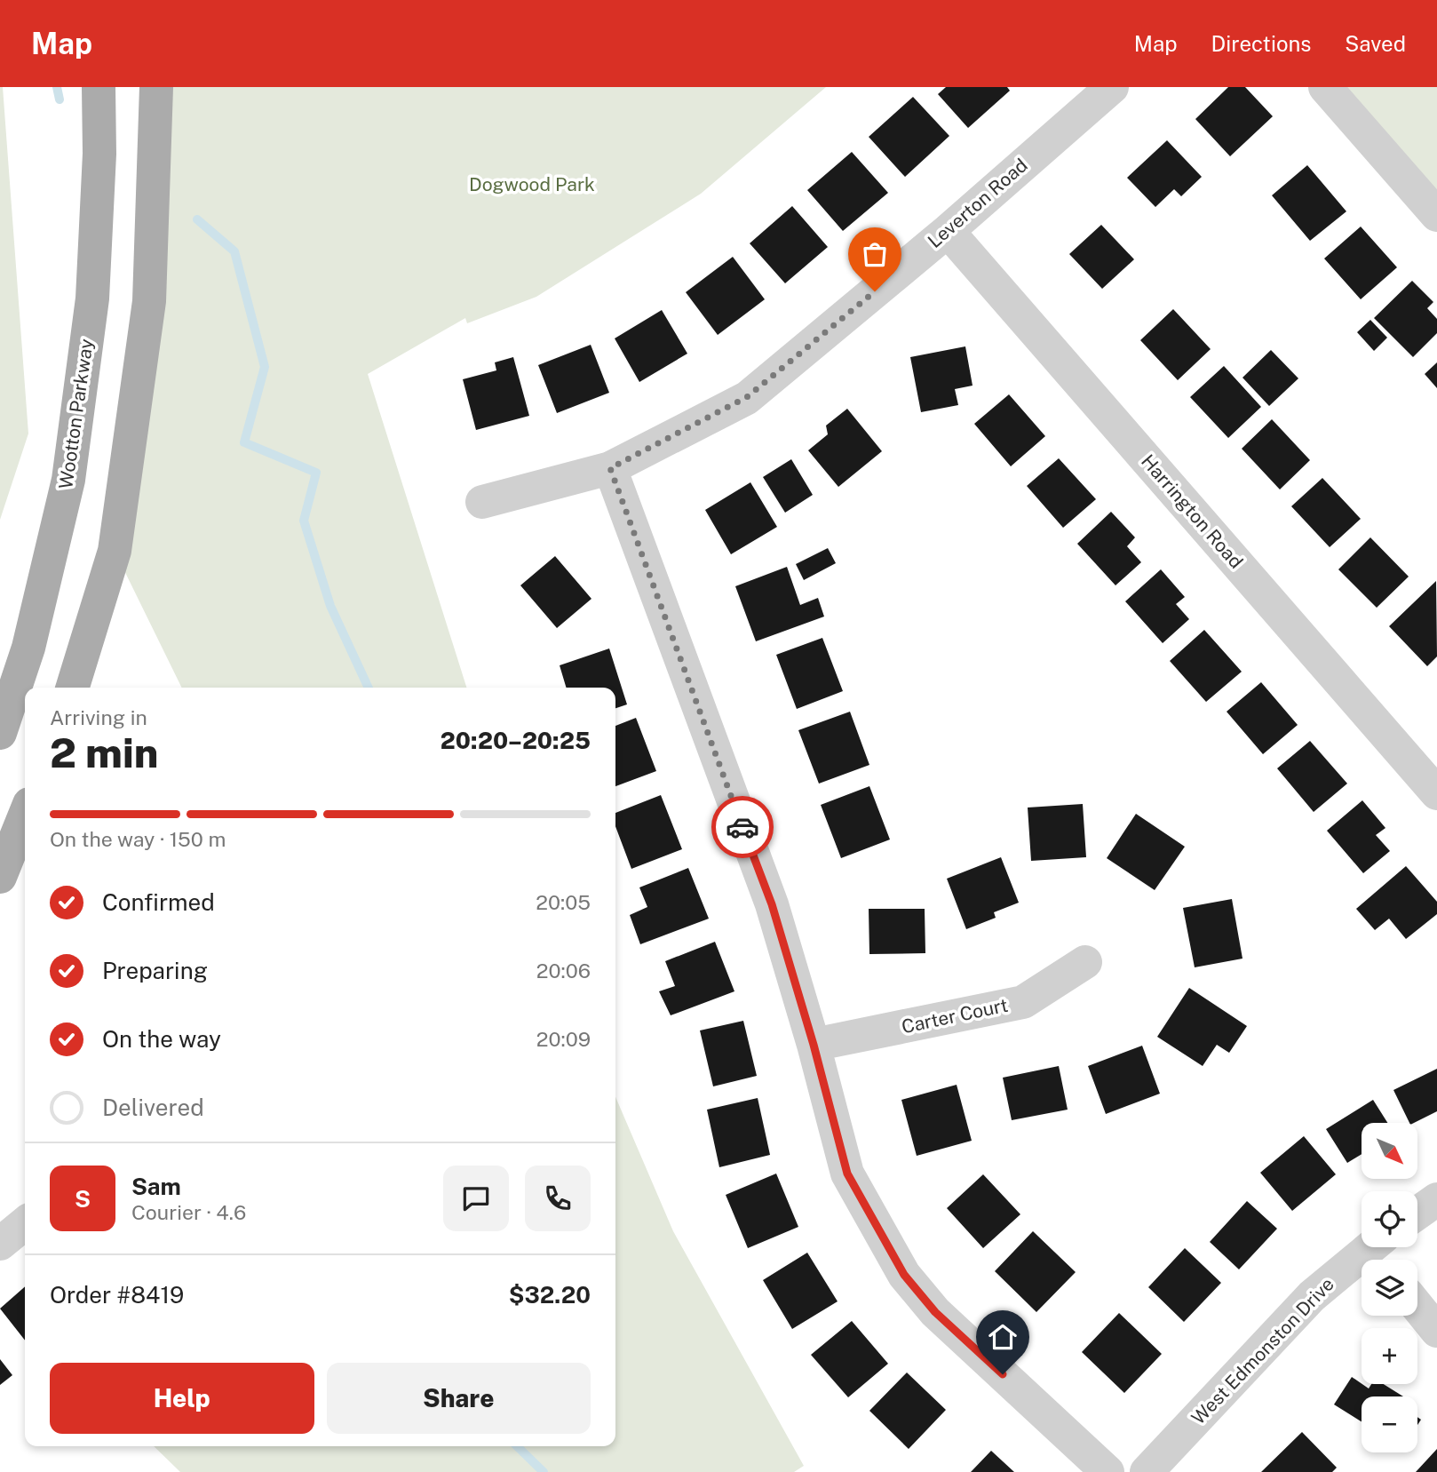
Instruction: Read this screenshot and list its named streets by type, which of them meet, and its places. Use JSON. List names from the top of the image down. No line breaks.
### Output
{"streets":{"main road":["Wootton Parkway"],"street":["Leverton Road","Harrington Road","Carter Court","West Edmonston Drive"]},"crossings":[["Leverton Road","Harrington Road"]],"parks":["Dogwood Park"],"north":"bottom right","page":{"header":"Map","nav":["Map","Directions","Saved"],"heading":["2 min","Arriving in","20:20–20:25"],"panel":["Sam","Courier · 4.6","Order #8419","$32.20"],"bar":"On the way · 150 m","list":[["Confirmed","20:05"],["Preparing","20:06"],["On the way","20:09"],"Delivered"],"map_buttons":["+","−"],"round":"S","buttons":["Help","Share"]}}
